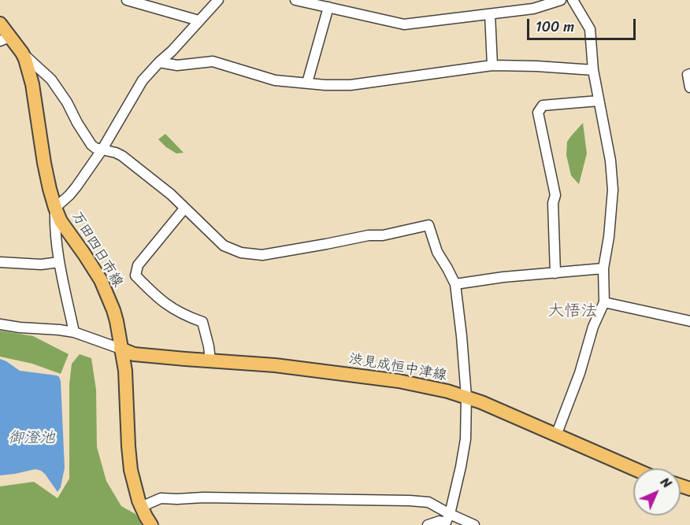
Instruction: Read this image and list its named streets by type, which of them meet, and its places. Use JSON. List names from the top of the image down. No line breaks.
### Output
{"streets":{"main road":["万田四日市線","渋見成恒中津線"]},"crossings":[["万田四日市線","渋見成恒中津線"]],"districts":["大悟法"],"water":["御澄池"],"scale_bar":"100 m","north":"top right"}
